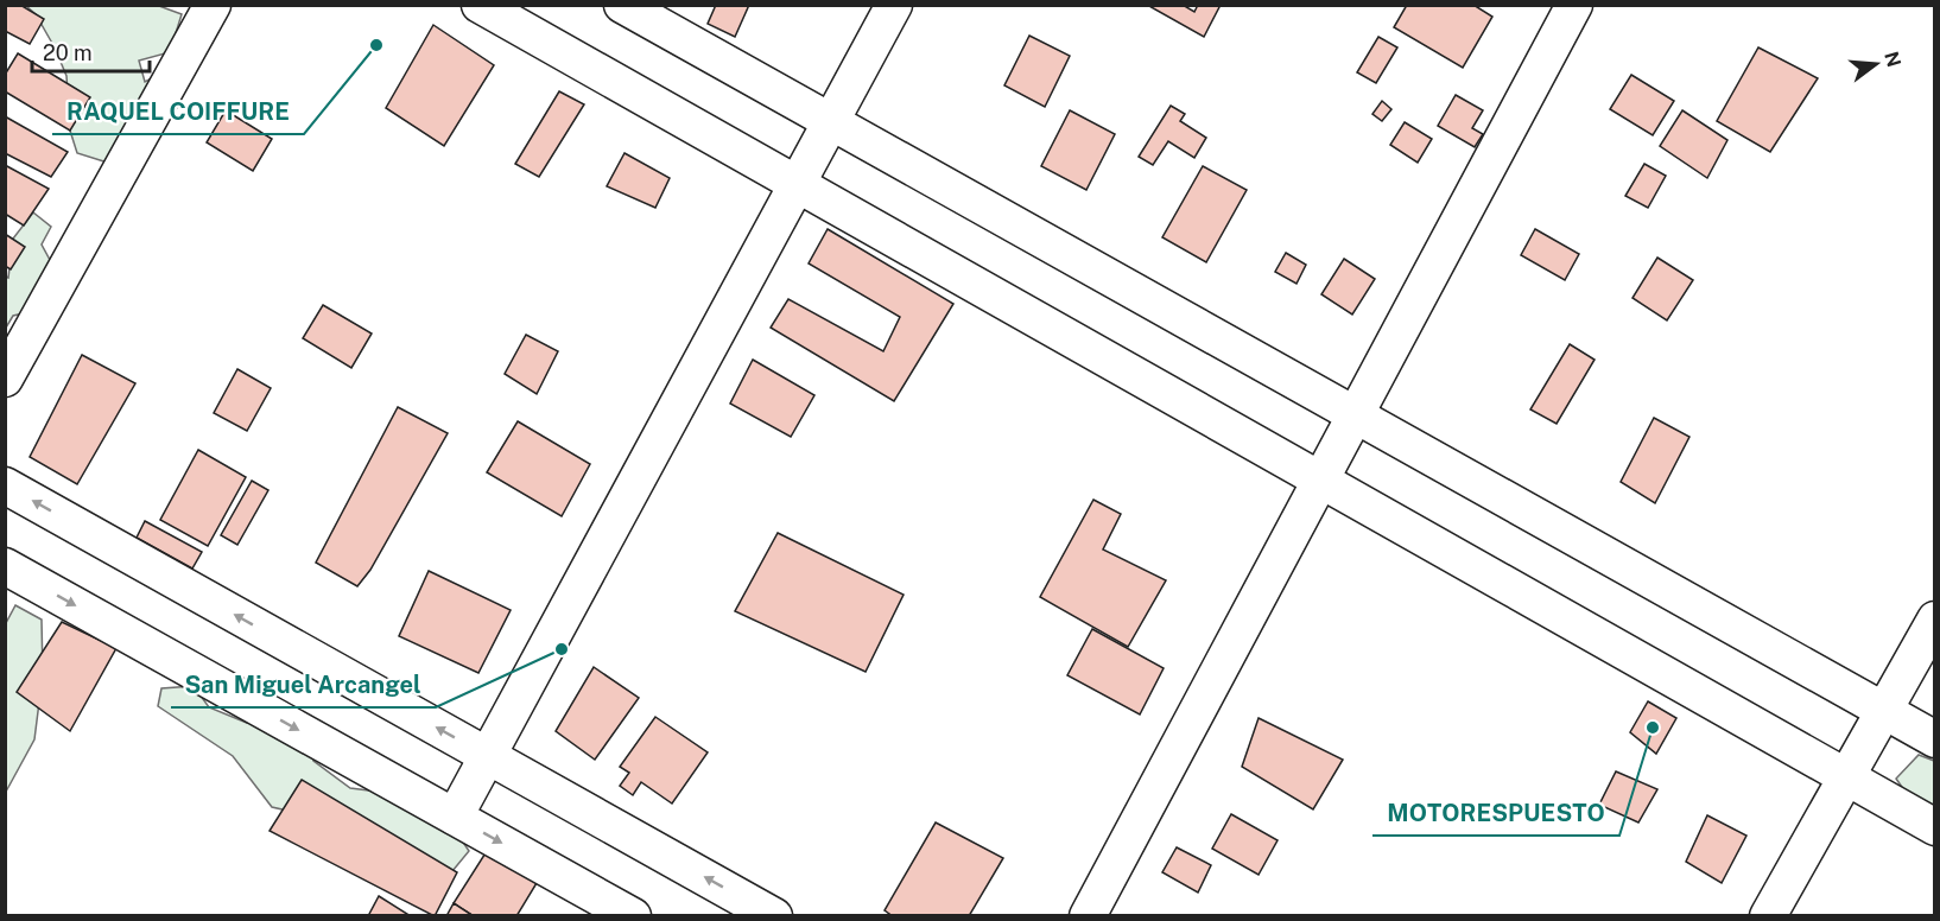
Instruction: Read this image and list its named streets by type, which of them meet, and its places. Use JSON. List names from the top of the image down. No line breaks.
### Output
{"places":["RAQUEL COIFFURE","San Miguel Arcangel","MOTORESPUESTO"],"scale_bar":"20 m","north":"right"}
